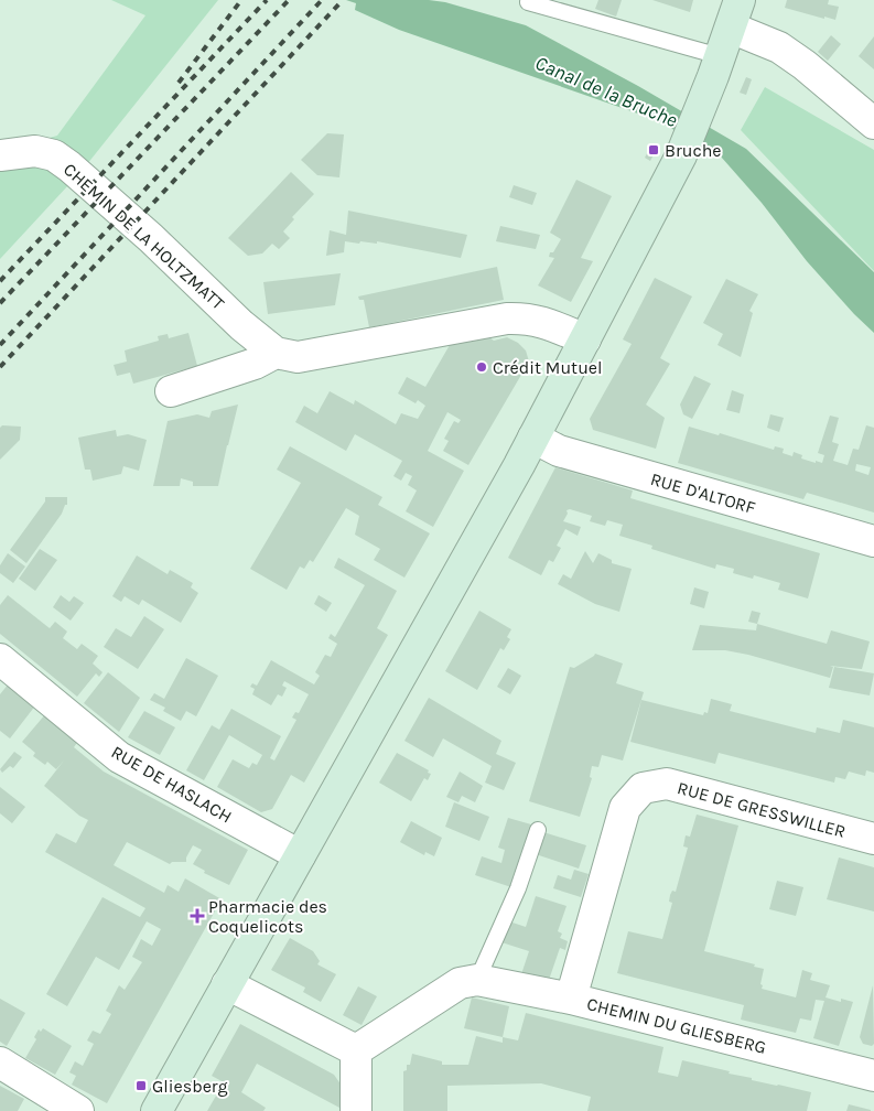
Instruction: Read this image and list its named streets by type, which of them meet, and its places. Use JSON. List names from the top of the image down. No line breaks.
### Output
{"streets":{"street":["CHEMIN DE LA HOLTZMATT","RUE D'ALTORF","RUE DE HASLACH","RUE DE GRESSWILLER","CHEMIN DU GLIESBERG"]},"crossings":[["RUE DE GRESSWILLER","CHEMIN DU GLIESBERG"]],"water":["Canal de la Bruche"],"places":{"transit":["Bruche","Gliesberg"],"other":["Crédit Mutuel"],"health":["Pharmacie des Coquelicots"]}}
